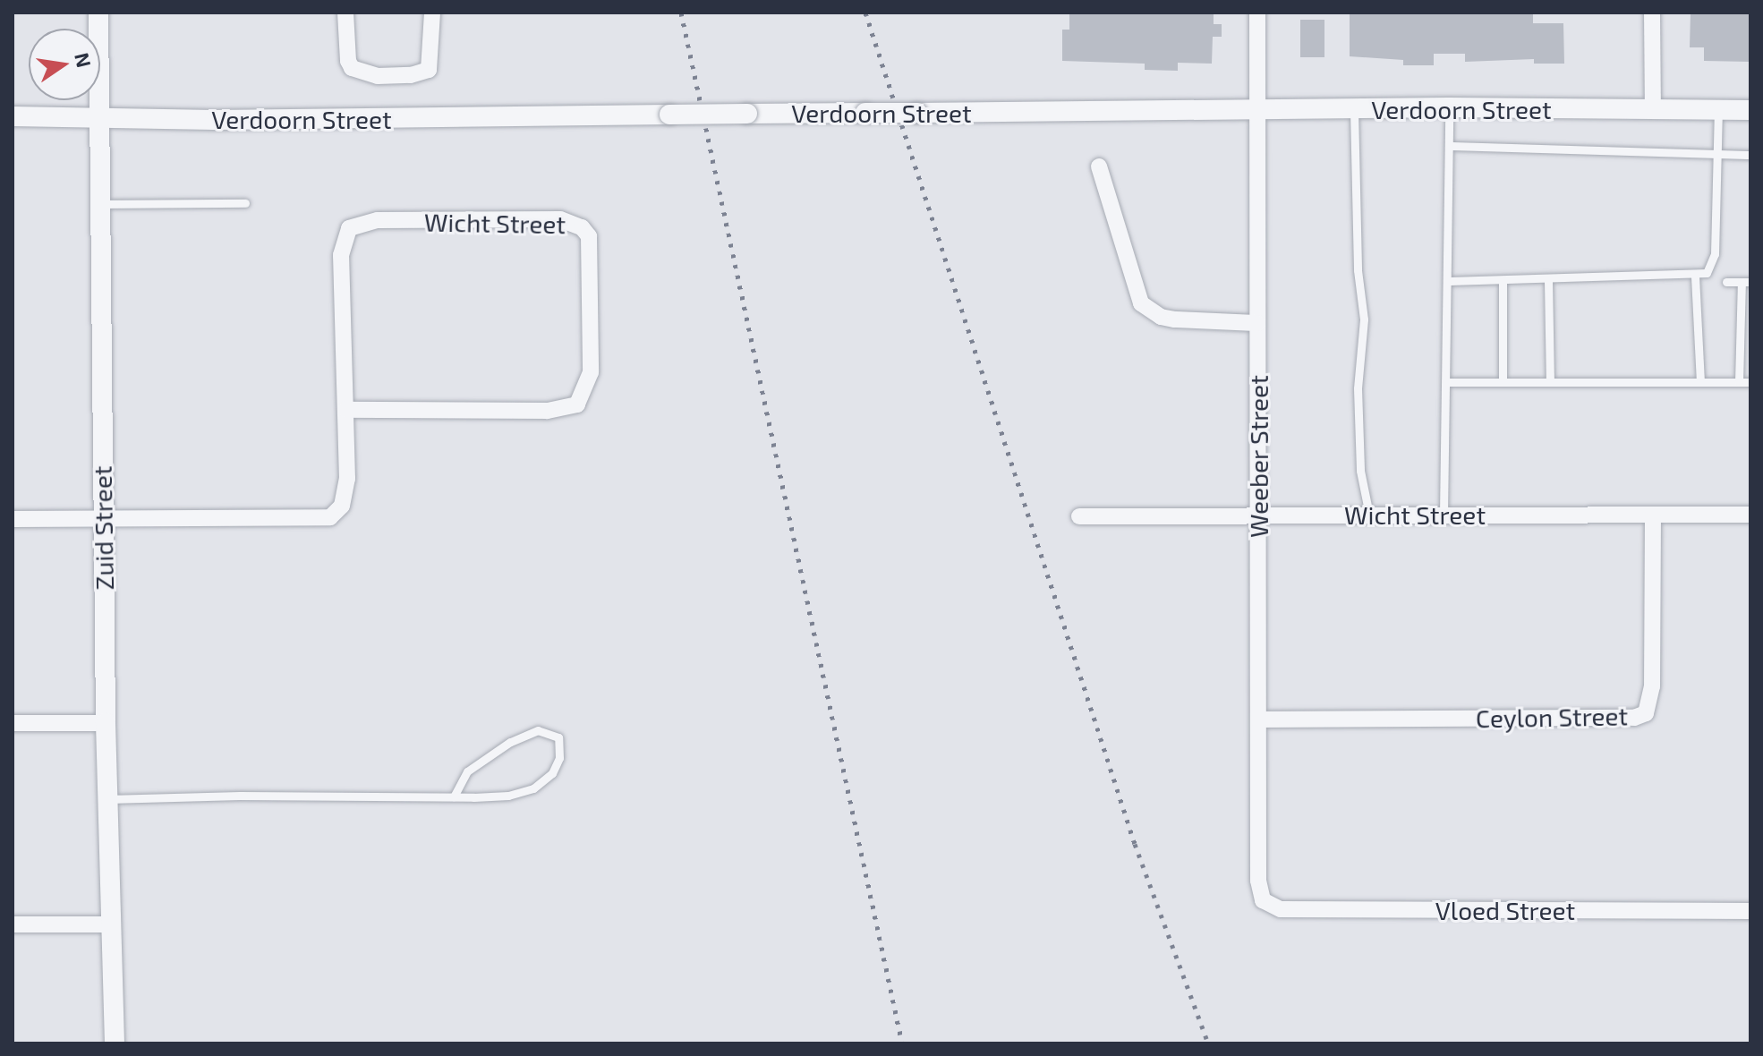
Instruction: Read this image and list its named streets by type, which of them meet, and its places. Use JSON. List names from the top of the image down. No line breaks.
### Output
{"streets":{"street":["Verdoorn Street","Wicht Street","Weeber Street","Zuid Street","Ceylon Street","Vloed Street"]},"crossings":[["Verdoorn Street","Weeber Street"],["Verdoorn Street","Zuid Street"],["Wicht Street","Weeber Street"],["Wicht Street","Zuid Street"],["Wicht Street","Ceylon Street"],["Weeber Street","Ceylon Street"],["Weeber Street","Vloed Street"]],"north":"right"}
